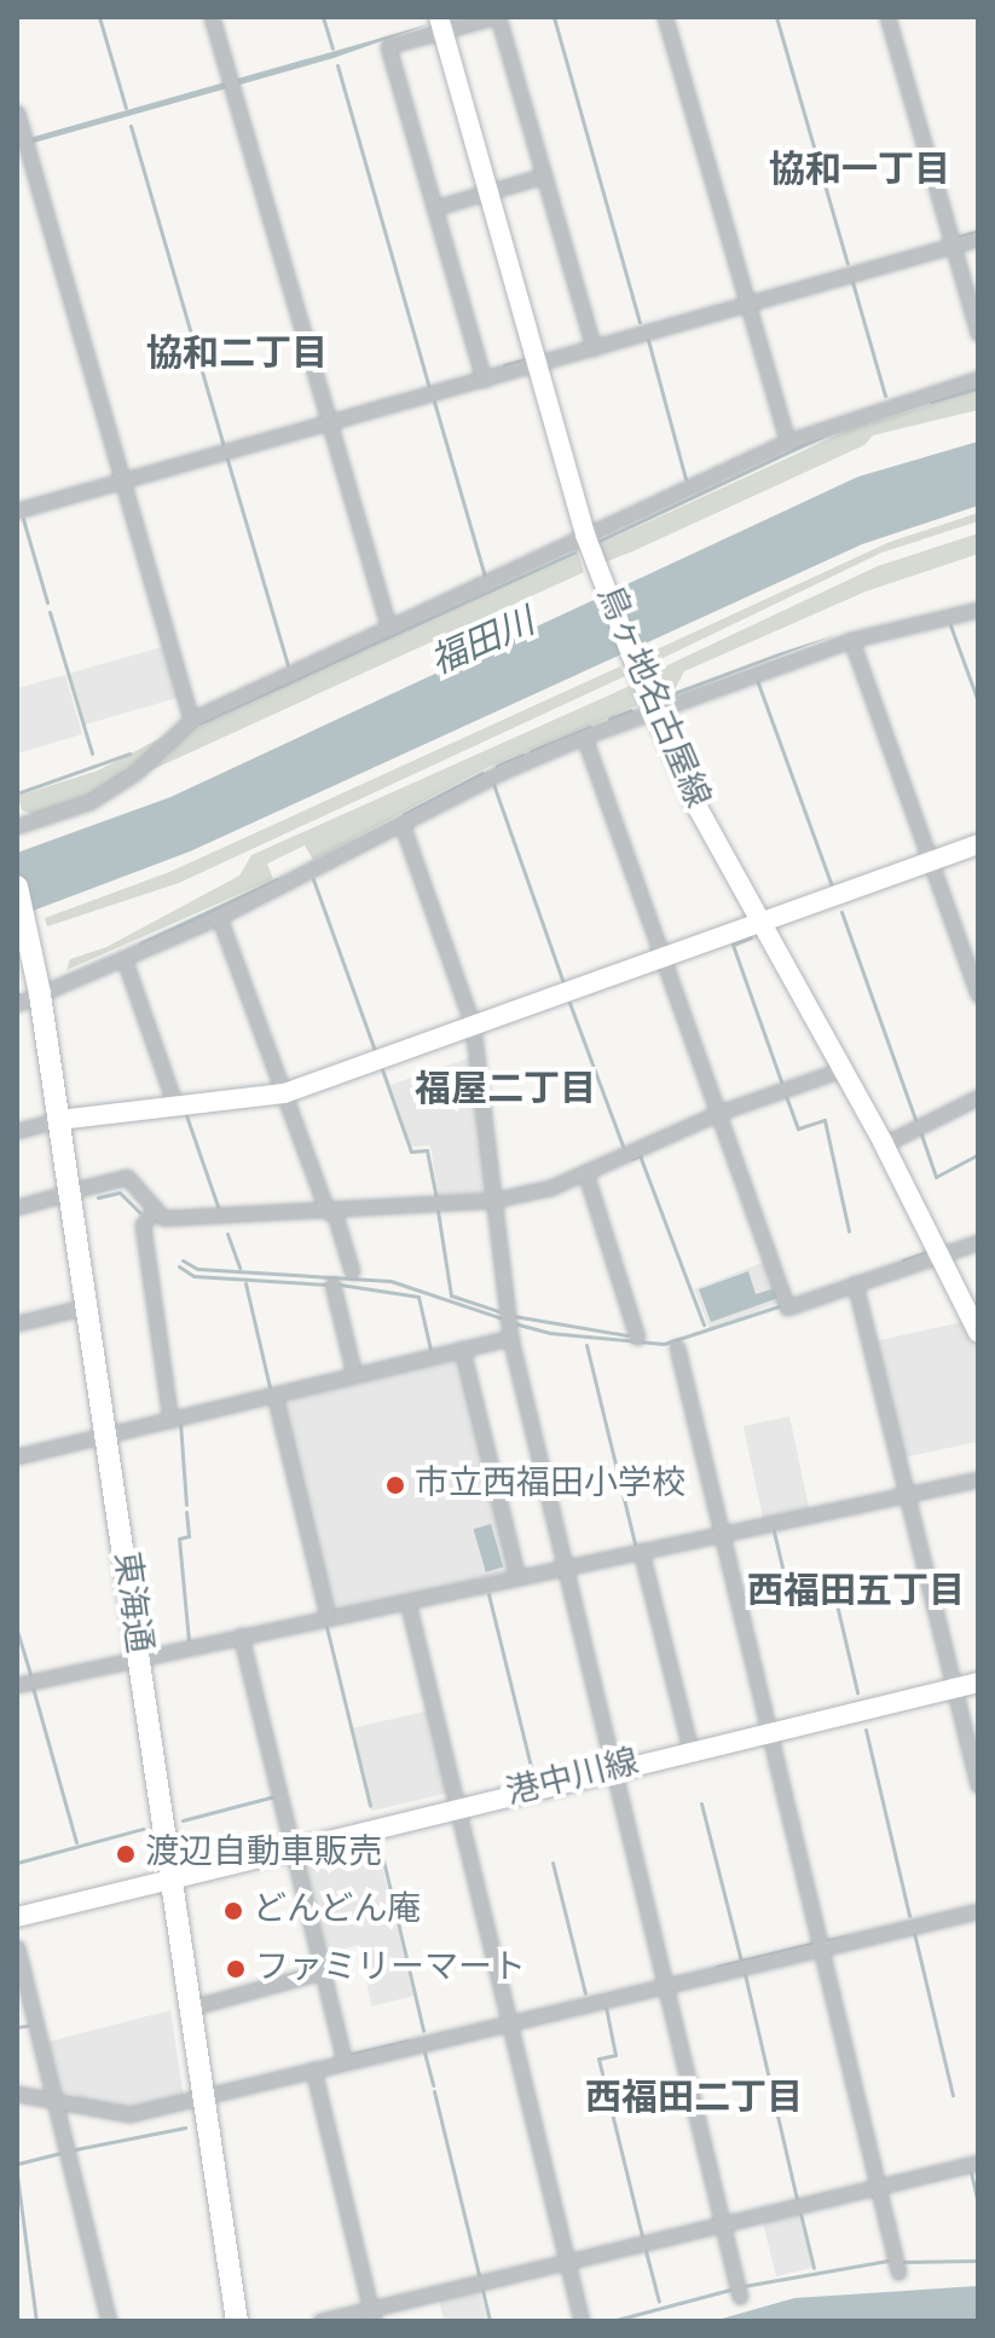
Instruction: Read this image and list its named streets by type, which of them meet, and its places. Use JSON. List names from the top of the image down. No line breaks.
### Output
{"streets":{"main road":["鳥ヶ地名古屋線","東海通","港中川線"]},"crossings":[["東海通","港中川線"]],"districts":["協和一丁目","協和二丁目","福屋二丁目","西福田五丁目","西福田二丁目"],"water":["福田川"],"places":["市立西福田小学校","渡辺自動車販売","どんどん庵","ファミリーマート"]}
